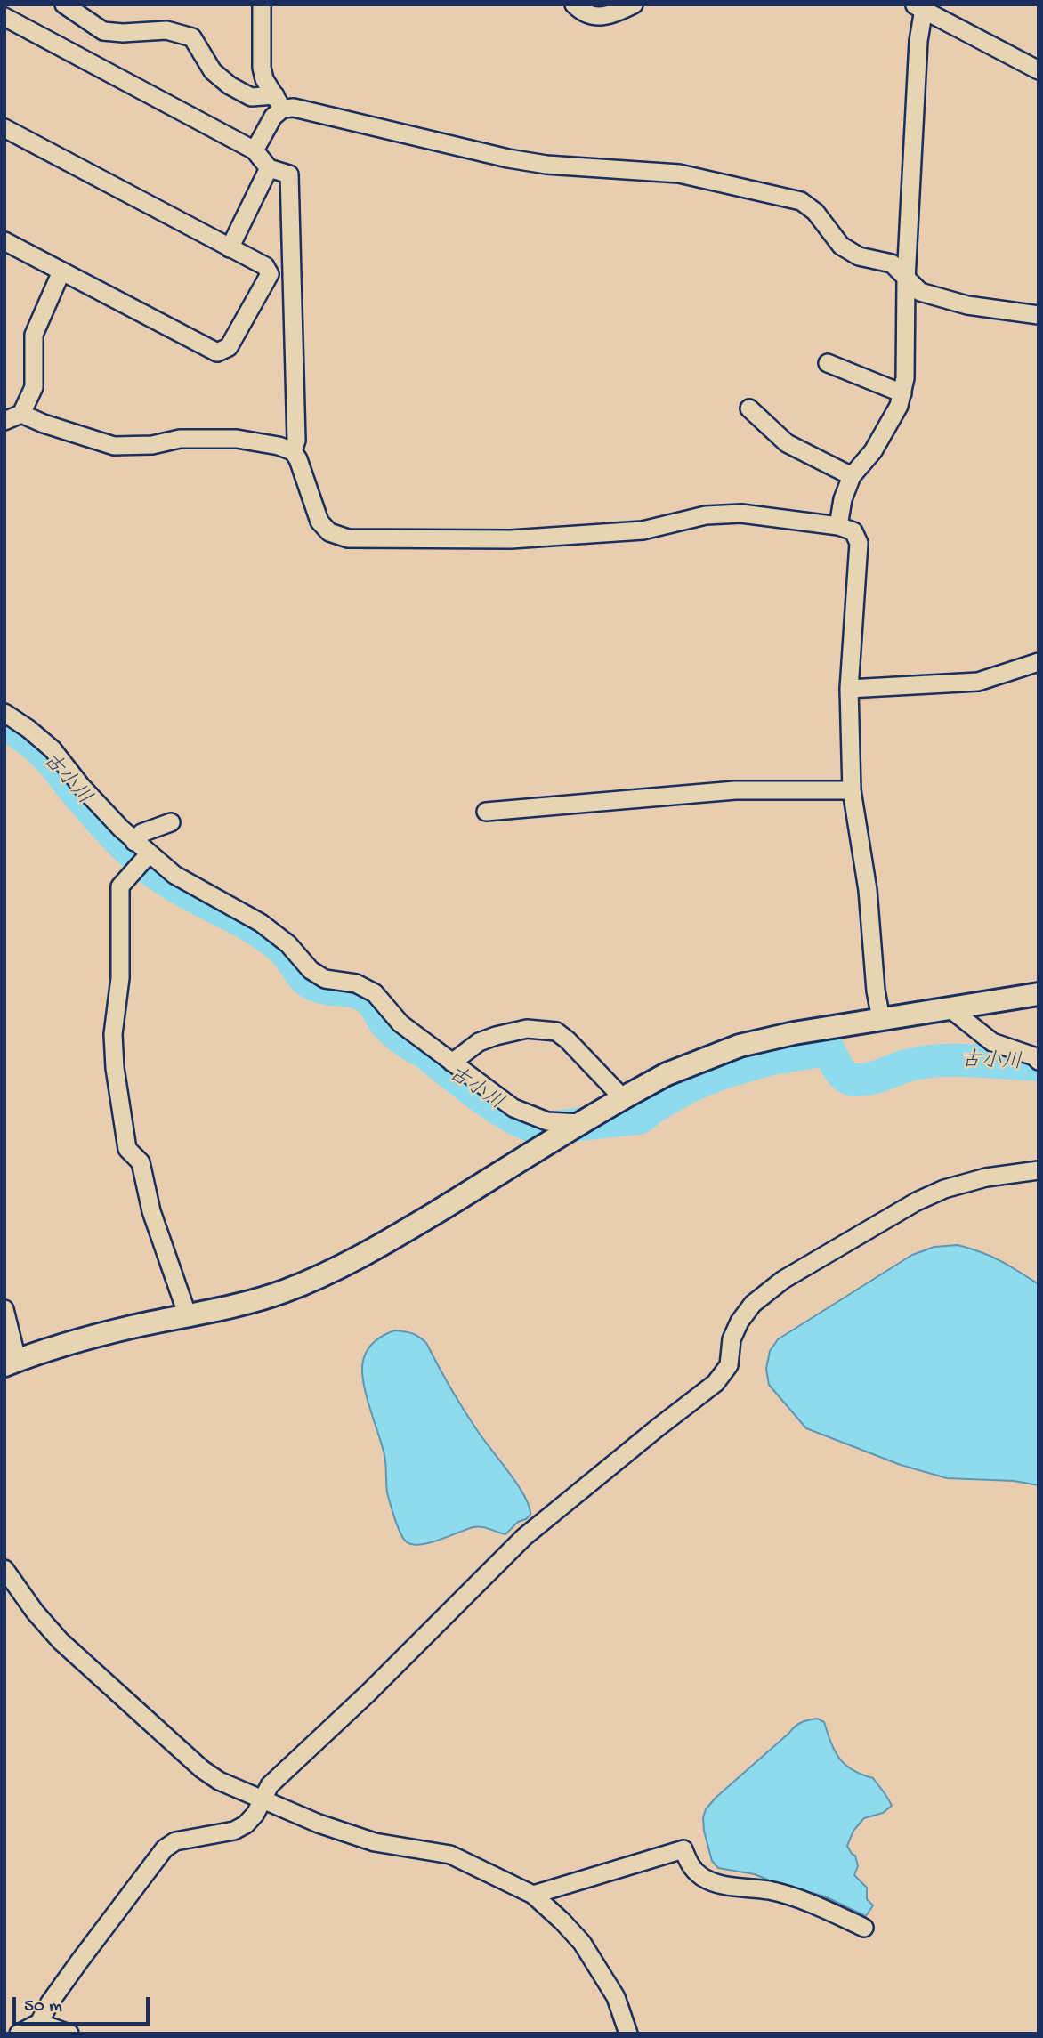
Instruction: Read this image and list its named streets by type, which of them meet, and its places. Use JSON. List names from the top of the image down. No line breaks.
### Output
{"water":["古小川"],"scale_bar":"50 m"}
